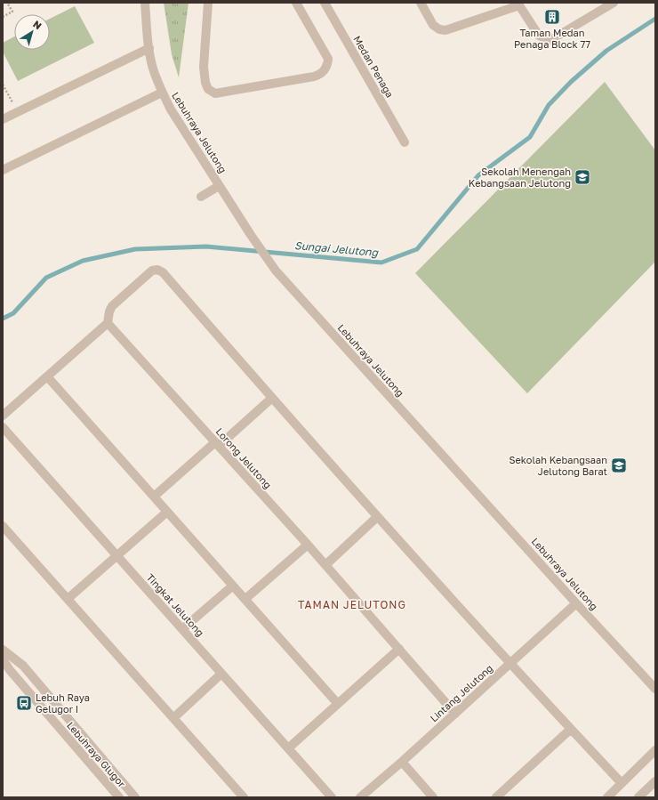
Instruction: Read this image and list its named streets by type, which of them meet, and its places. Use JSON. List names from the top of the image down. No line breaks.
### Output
{"streets":{"street":["Medan Penaga","Lebuhraya Jelutong","Lorong Jelutong","Tingkat Jelutong","Lintang Jelutong","Lebuhraya Glugor"]},"crossings":[["Lebuhraya Jelutong","Lintang Jelutong"],["Lorong Jelutong","Lintang Jelutong"]],"districts":["TAMAN JELUTONG"],"water":["Sungai Jelutong"],"places":{"building":["Taman Medan Penaga Block 77"],"school or university":["Sekolah Menengah Kebangsaan Jelutong","Sekolah Kebangsaan Jelutong Barat"],"bus stop":["Lebuh Raya Gelugor I"]},"north":"top right"}
